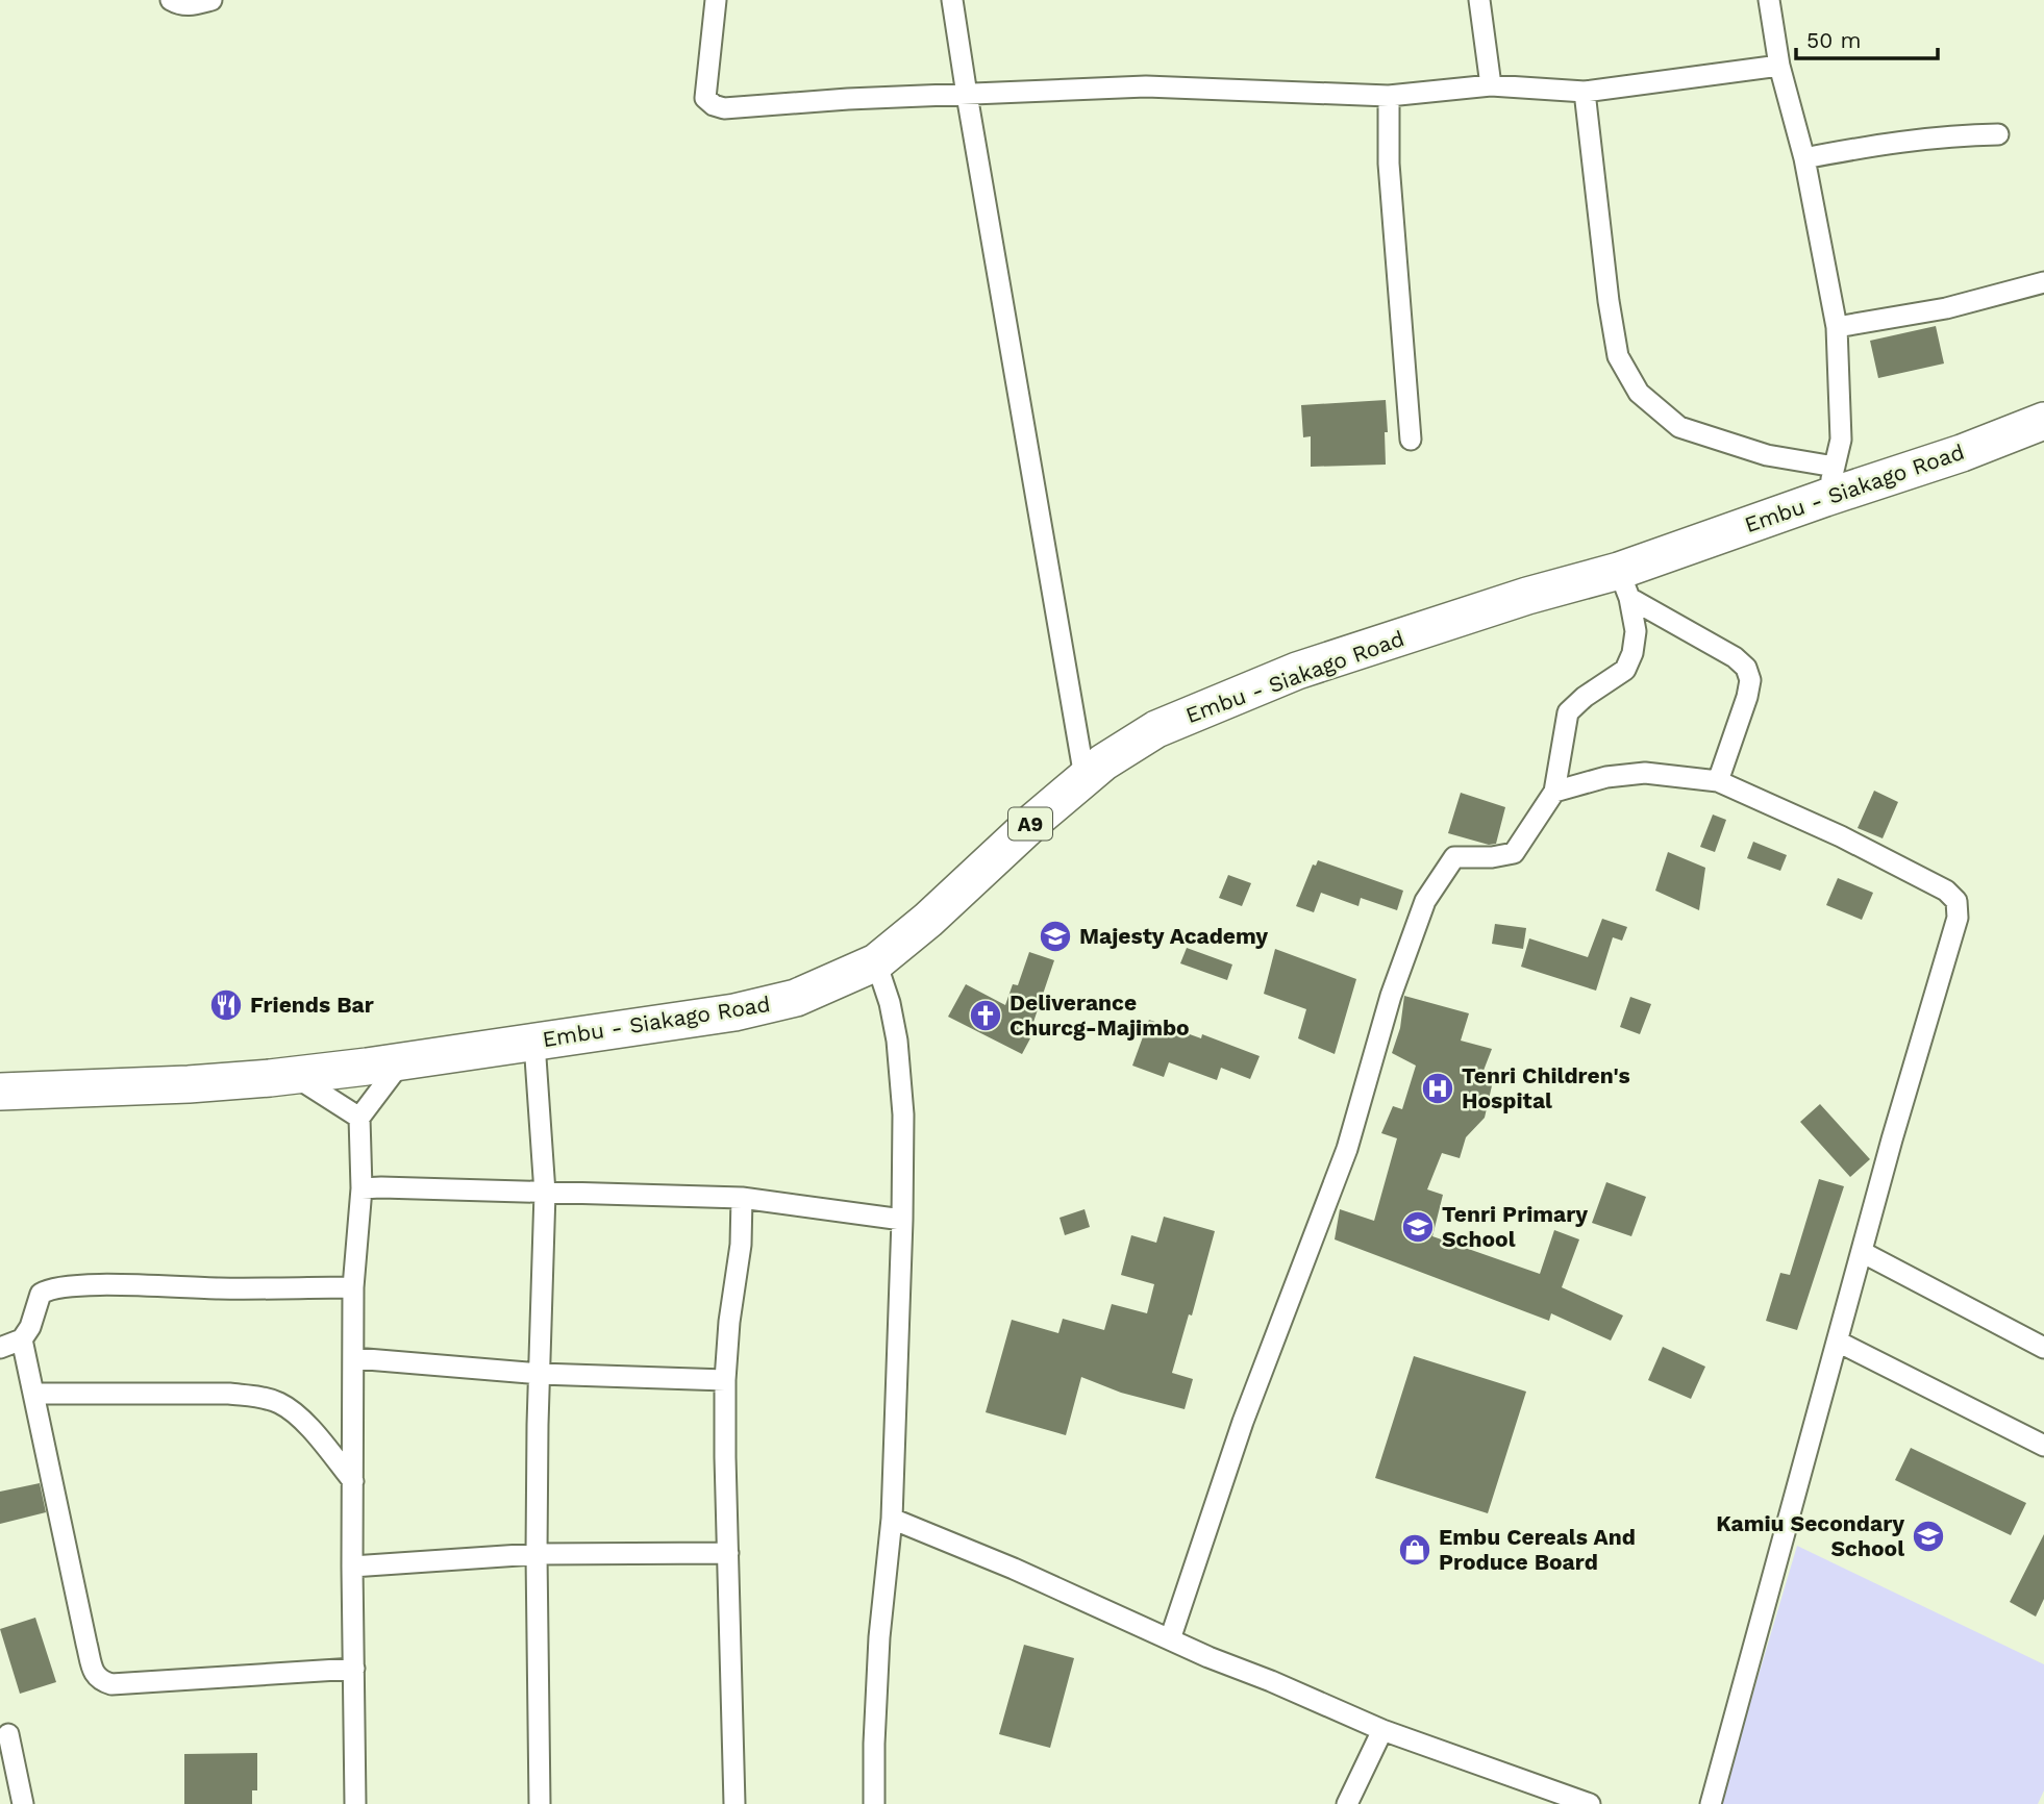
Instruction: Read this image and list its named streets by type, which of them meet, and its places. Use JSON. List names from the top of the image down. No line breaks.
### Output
{"streets":{"highway":["Embu - Siakago Road","A9"]},"places":{"school or university":["Majesty Academy","Tenri Primary School","Kamiu Secondary School"],"restaurant":["Friends Bar"],"church":["Deliverance Churcg-Majimbo"],"hospital":["Tenri Children's Hospital"],"shop":["Embu Cereals And Produce Board"]},"scale_bar":"50 m"}
